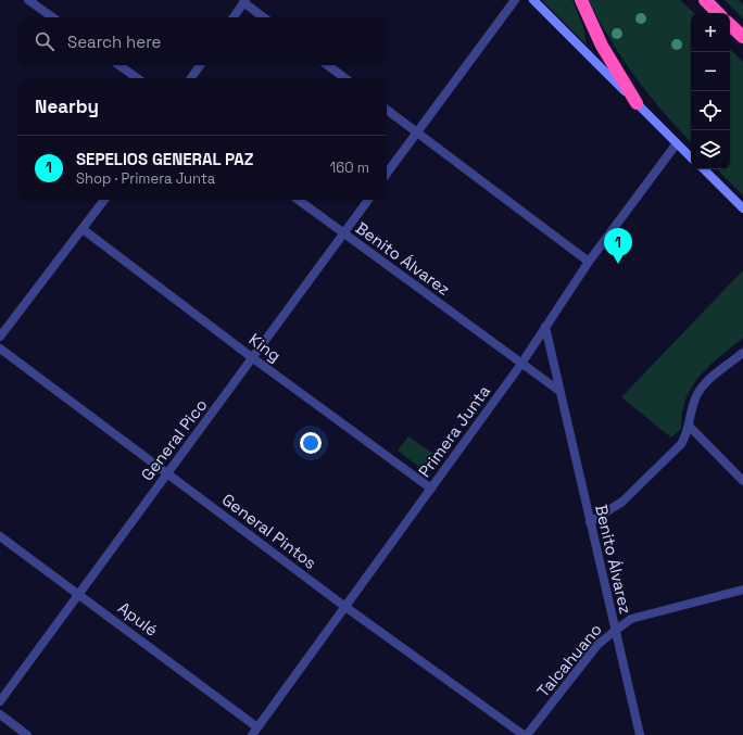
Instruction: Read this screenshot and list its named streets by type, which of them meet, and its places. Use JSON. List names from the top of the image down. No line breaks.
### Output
{"streets":{"street":["Benito Álvarez","King","Primera Junta","General Pico","General Pintos","Apulé","Talcahuano"]},"crossings":[["Benito Álvarez","Primera Junta"],["Benito Álvarez","General Pico"],["Benito Álvarez","Talcahuano"],["King","Primera Junta"],["King","General Pico"],["Primera Junta","General Pintos"],["Primera Junta","Apulé"],["General Pico","General Pintos"],["General Pico","Apulé"]],"page":{"map_buttons":["+","−"],"search":"Search here","heading":"Nearby","list":[{"mark":"1","name":"SEPELIOS GENERAL PAZ","note":"Shop · Primera Junta","value":"160 m"}],"pins":"1"}}
